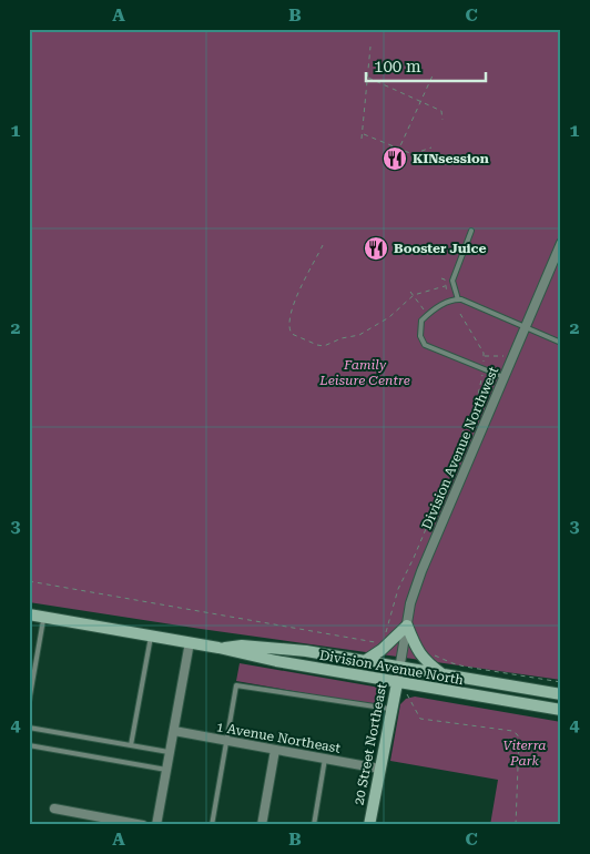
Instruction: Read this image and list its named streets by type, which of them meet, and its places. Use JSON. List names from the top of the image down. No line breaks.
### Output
{"streets":{"main road":["Division Avenue North","20 Street Northeast"],"street":["Division Avenue Northwest","1 Avenue Northeast"]},"crossings":[["Division Avenue Northwest","Division Avenue North"],["Division Avenue Northwest","20 Street Northeast"],["Division Avenue North","20 Street Northeast"],["1 Avenue Northeast","20 Street Northeast"]],"parks":["Family Leisure Centre","Viterra Park"],"places":{"restaurant":["KINsession","Booster Juice"]},"scale_bar":"100 m","grid":{"columns":["A","B","C"],"rows":["1","2","3","4"]}}
